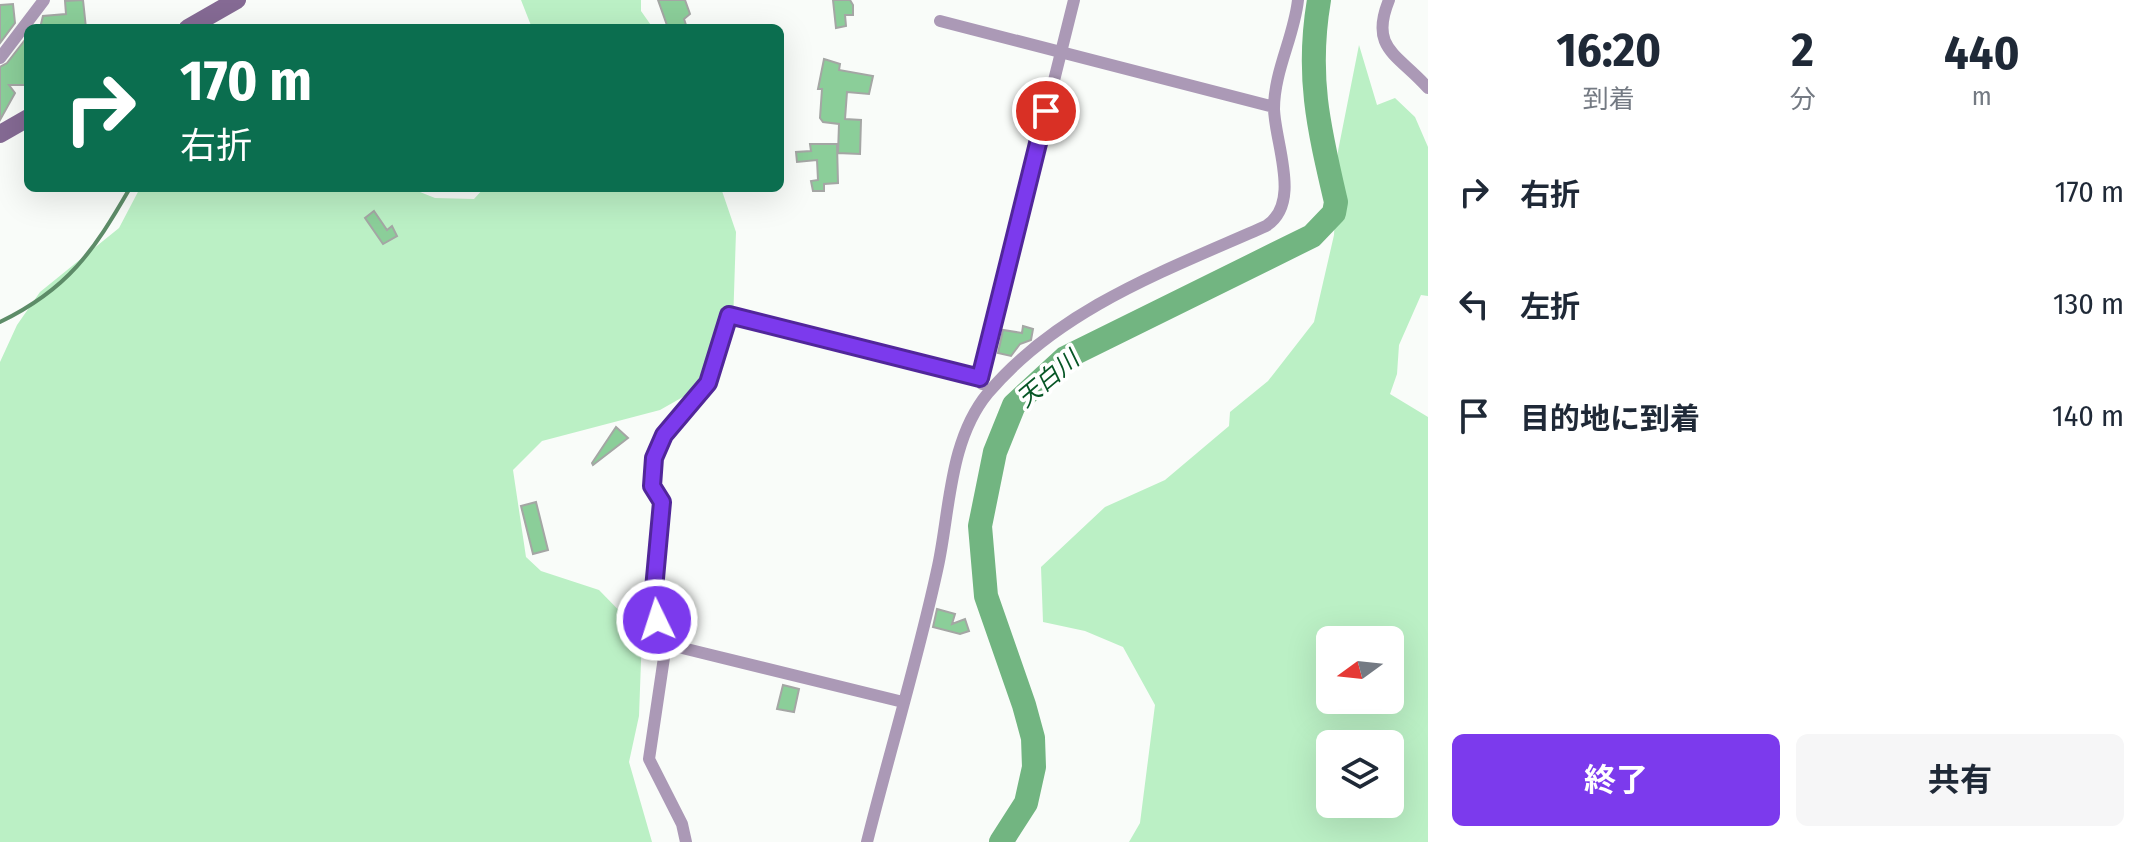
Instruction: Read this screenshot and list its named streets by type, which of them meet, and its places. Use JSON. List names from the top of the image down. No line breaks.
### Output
{"water":["天白川"],"north":"left","page":{"eta":["16:20","到着","2","分","440","m"],"turn":["170 m","右折"],"list":[{"name":"右折","value":"170 m"},{"name":"左折","value":"130 m"},{"name":"目的地に到着","value":"140 m"}],"buttons":["終了","共有"]}}
